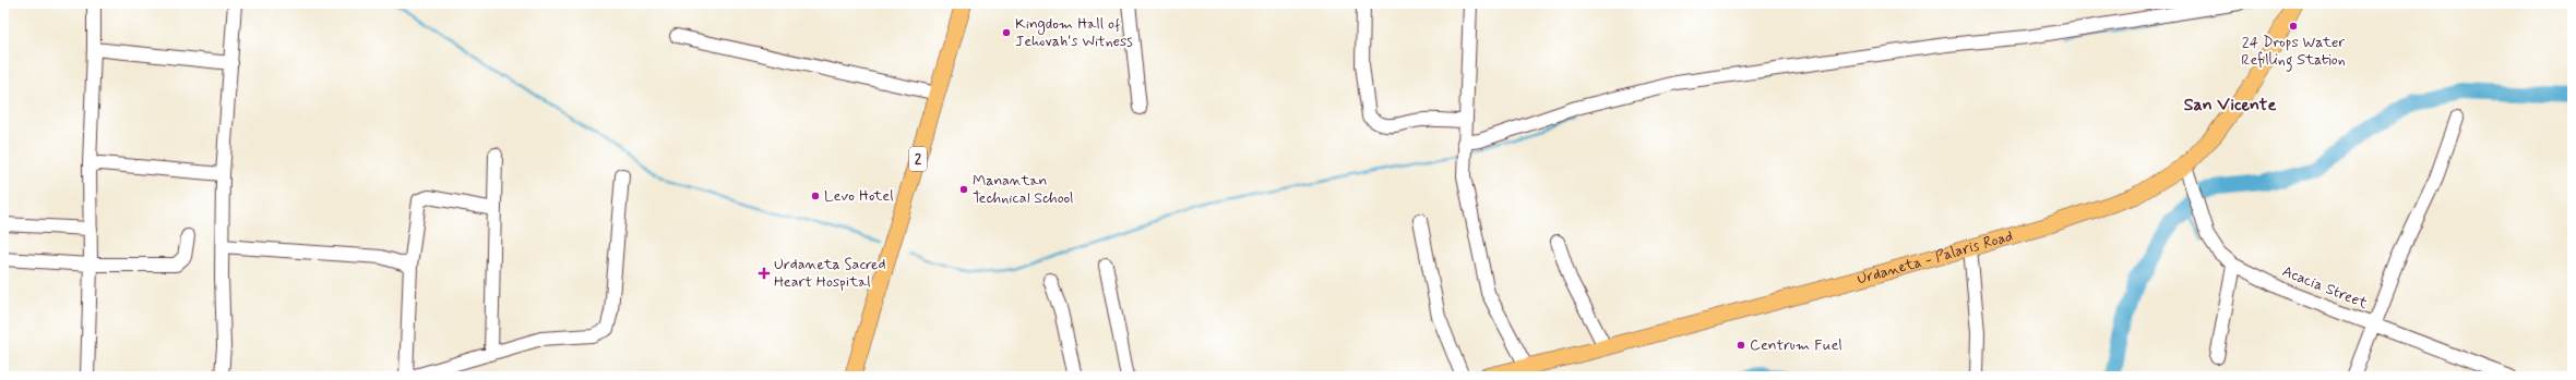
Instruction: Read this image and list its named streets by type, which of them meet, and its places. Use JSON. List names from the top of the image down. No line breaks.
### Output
{"streets":{"main road":["2","Urdaneta - Palaris Road"],"street":["Acacia Street"]},"crossings":[["Urdaneta - Palaris Road","Acacia Street"]],"districts":["San Vicente"],"places":{"other":["24 Drops Water Refilling Station","Kingdom Hall of Jehovah's Witness","Manantan Technical School","Levo Hotel","Centrum Fuel"],"health":["Urdaneta Sacred Heart Hospital"]}}
